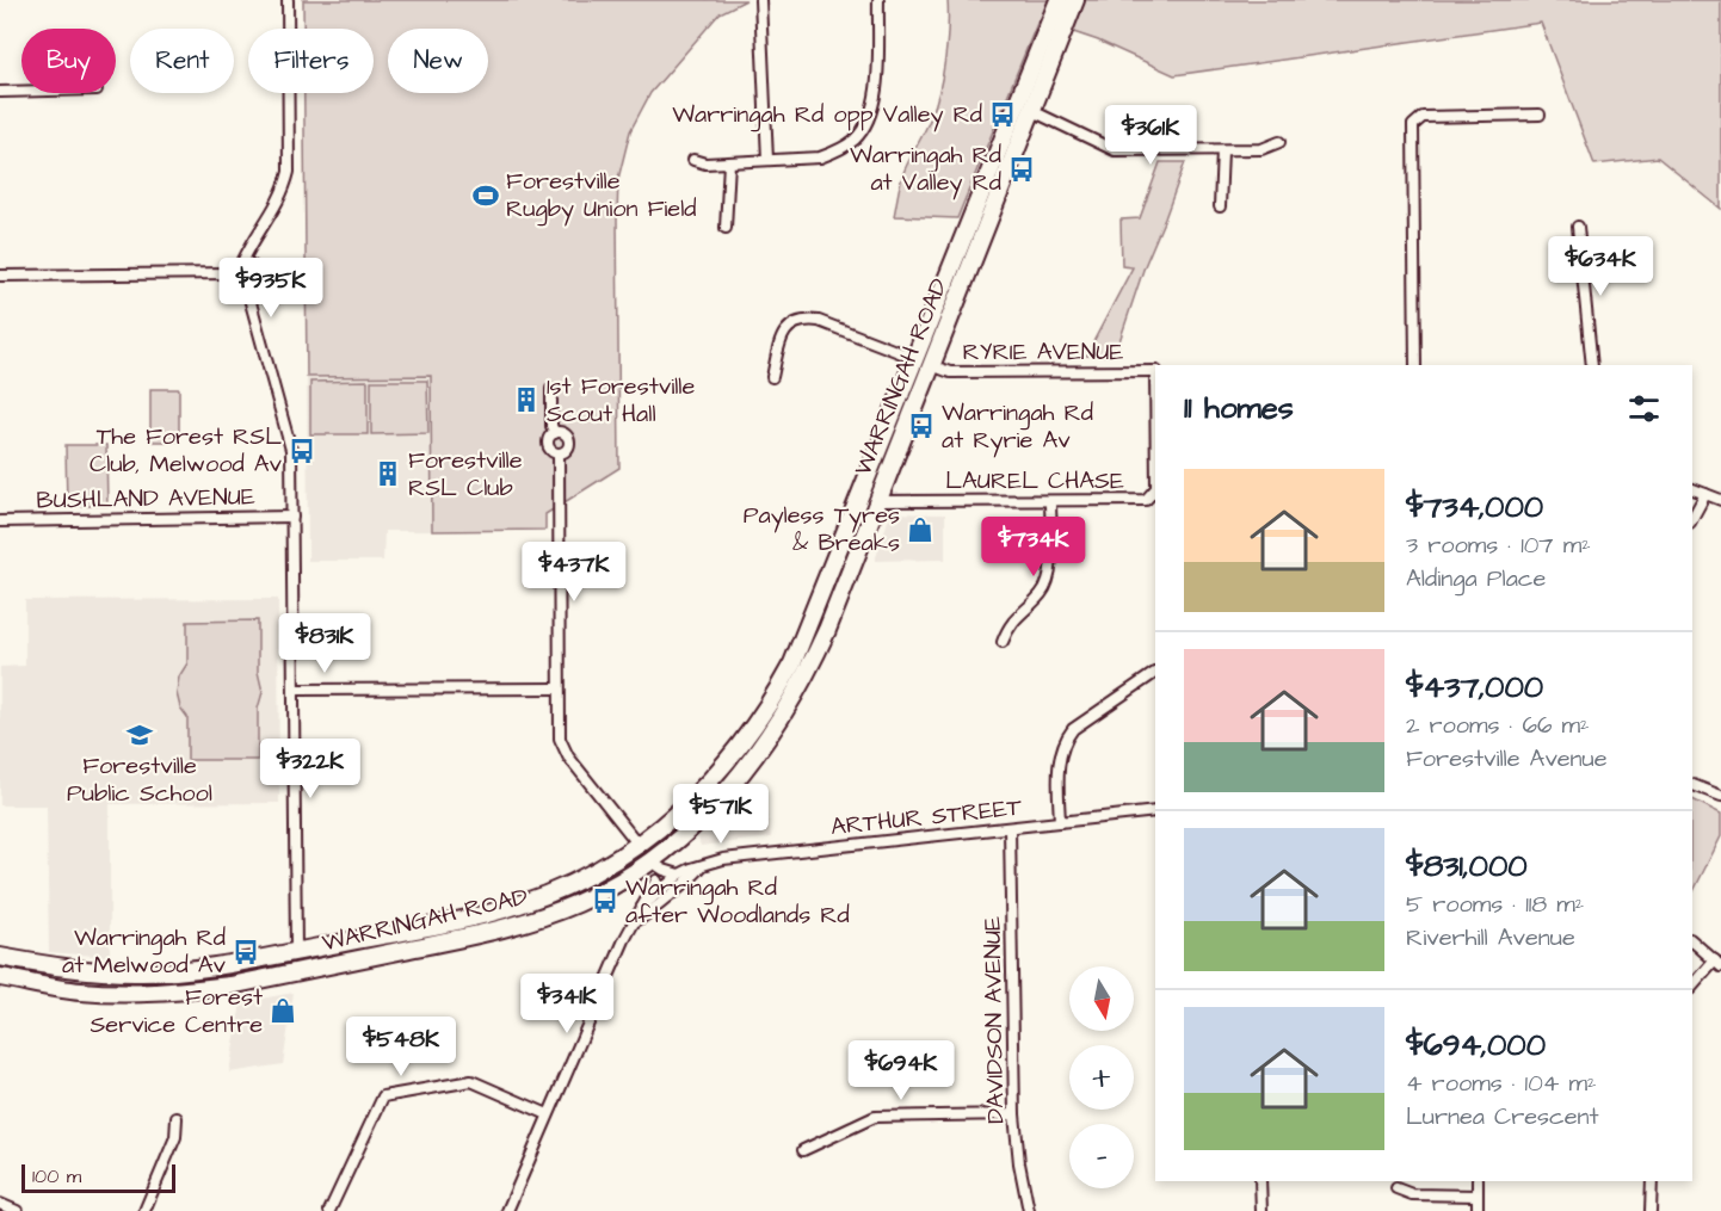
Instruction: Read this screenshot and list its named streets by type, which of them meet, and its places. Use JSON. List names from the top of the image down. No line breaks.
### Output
{"streets":{"highway":["WARRINGAH ROAD"],"street":["RYRIE AVENUE","LAUREL CHASE","BUSHLAND AVENUE","ARTHUR STREET","DAVIDSON AVENUE"]},"crossings":[["RYRIE AVENUE","WARRINGAH ROAD"],["WARRINGAH ROAD","LAUREL CHASE"],["ARTHUR STREET","DAVIDSON AVENUE"]],"places":{"bus stop":["Warringah Rd opp Valley Rd","Warringah Rd at Valley Rd","Warringah Rd at Ryrie Av","The Forest RSL Club, Melwood Av","Warringah Rd after Woodlands Rd","Warringah Rd at Melwood Av"],"sports":["Forestville Rugby Union Field"],"building":["1st Forestville Scout Hall","Forestville RSL Club"],"shop":["Payless Tyres & Breaks","Forest Service Centre"],"school or university":["Forestville Public School"]},"scale_bar":"100 m","north":"bottom","page":{"chip":["Buy","Rent","Filters","New"],"price":["$361K","$634K","$935K","$734K","$437K","$831K","$322K","$571K","$341K","$548K","$694K"],"heading":"11 homes","list":[{"name":"$734,000","note":"3 rooms · 107 m² · Aldinga Place"},{"name":"$437,000","note":"2 rooms · 66 m² · Forestville Avenue"},{"name":"$831,000","note":"5 rooms · 118 m² · Riverhill Avenue"},{"name":"$694,000","note":"4 rooms · 104 m² · Lurnea Crescent"}],"map_buttons":["+","−"],"scale":"100 m"}}
